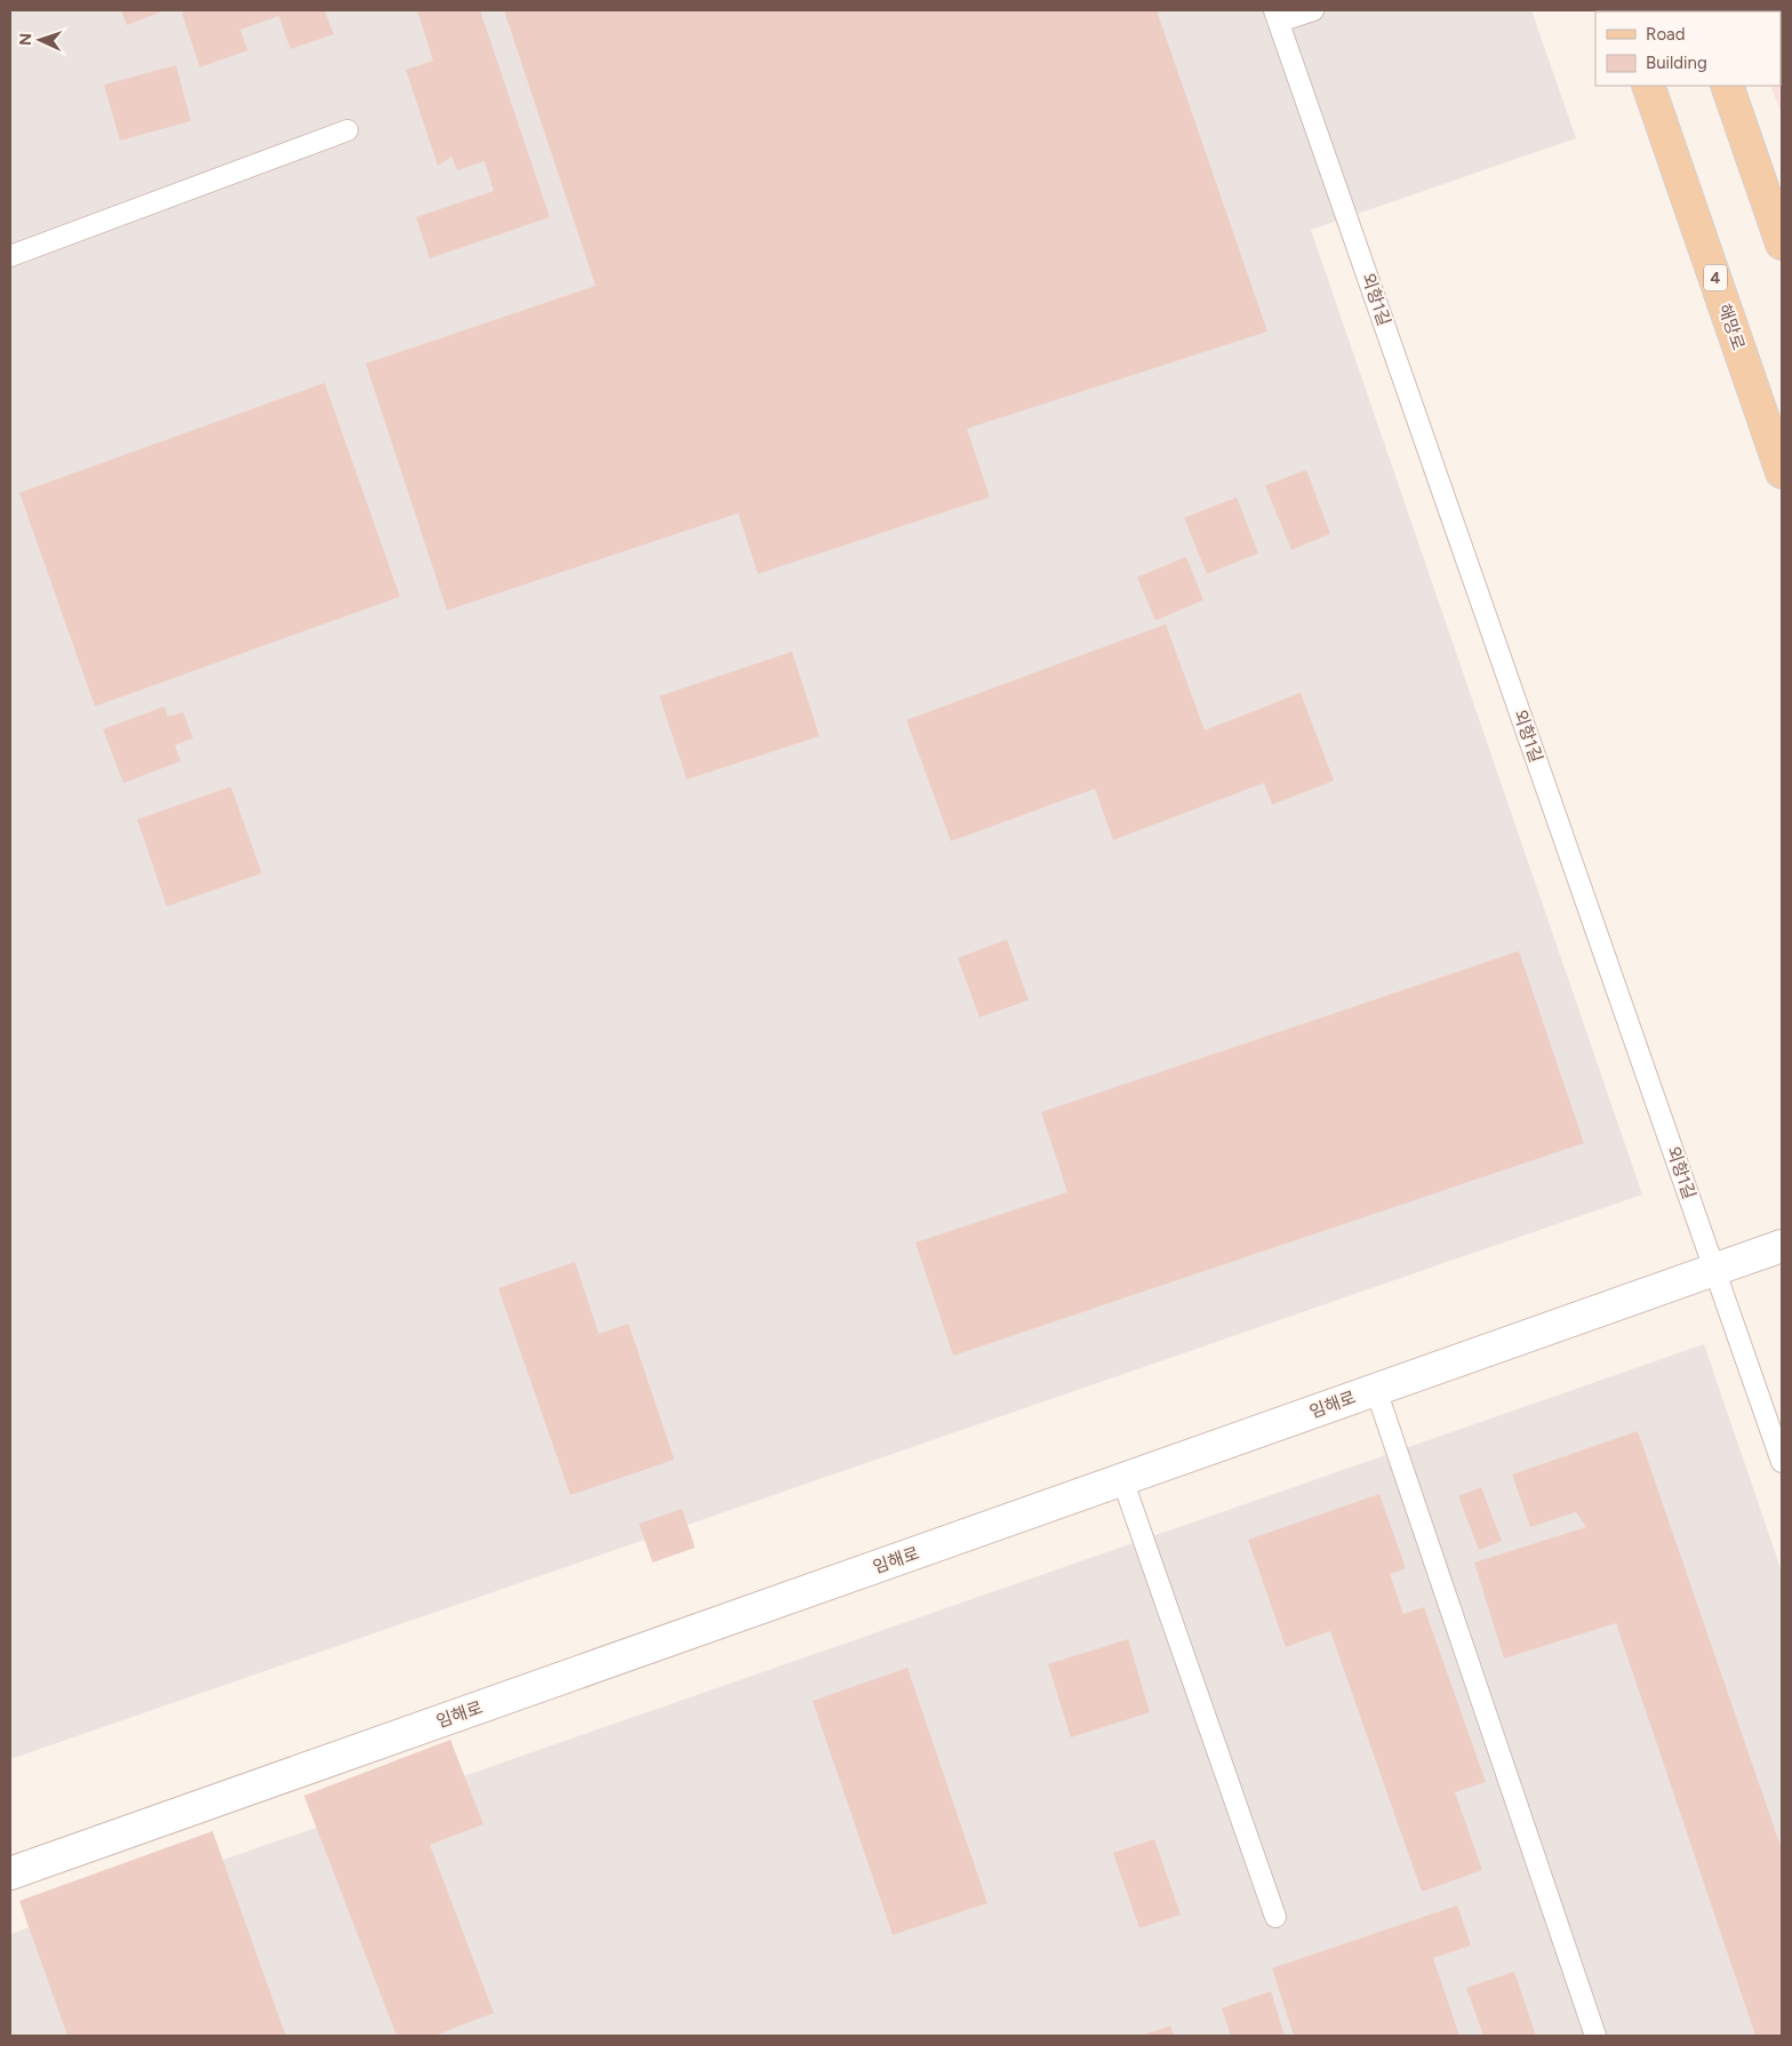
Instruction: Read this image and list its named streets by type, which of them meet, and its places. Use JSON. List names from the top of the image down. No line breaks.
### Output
{"streets":{"main road":["4","해망로"],"street":["임해로"],"lane":["외항1길"]},"crossings":[["외항1길","임해로"]],"legend":["Road","Building"],"north":"left"}
